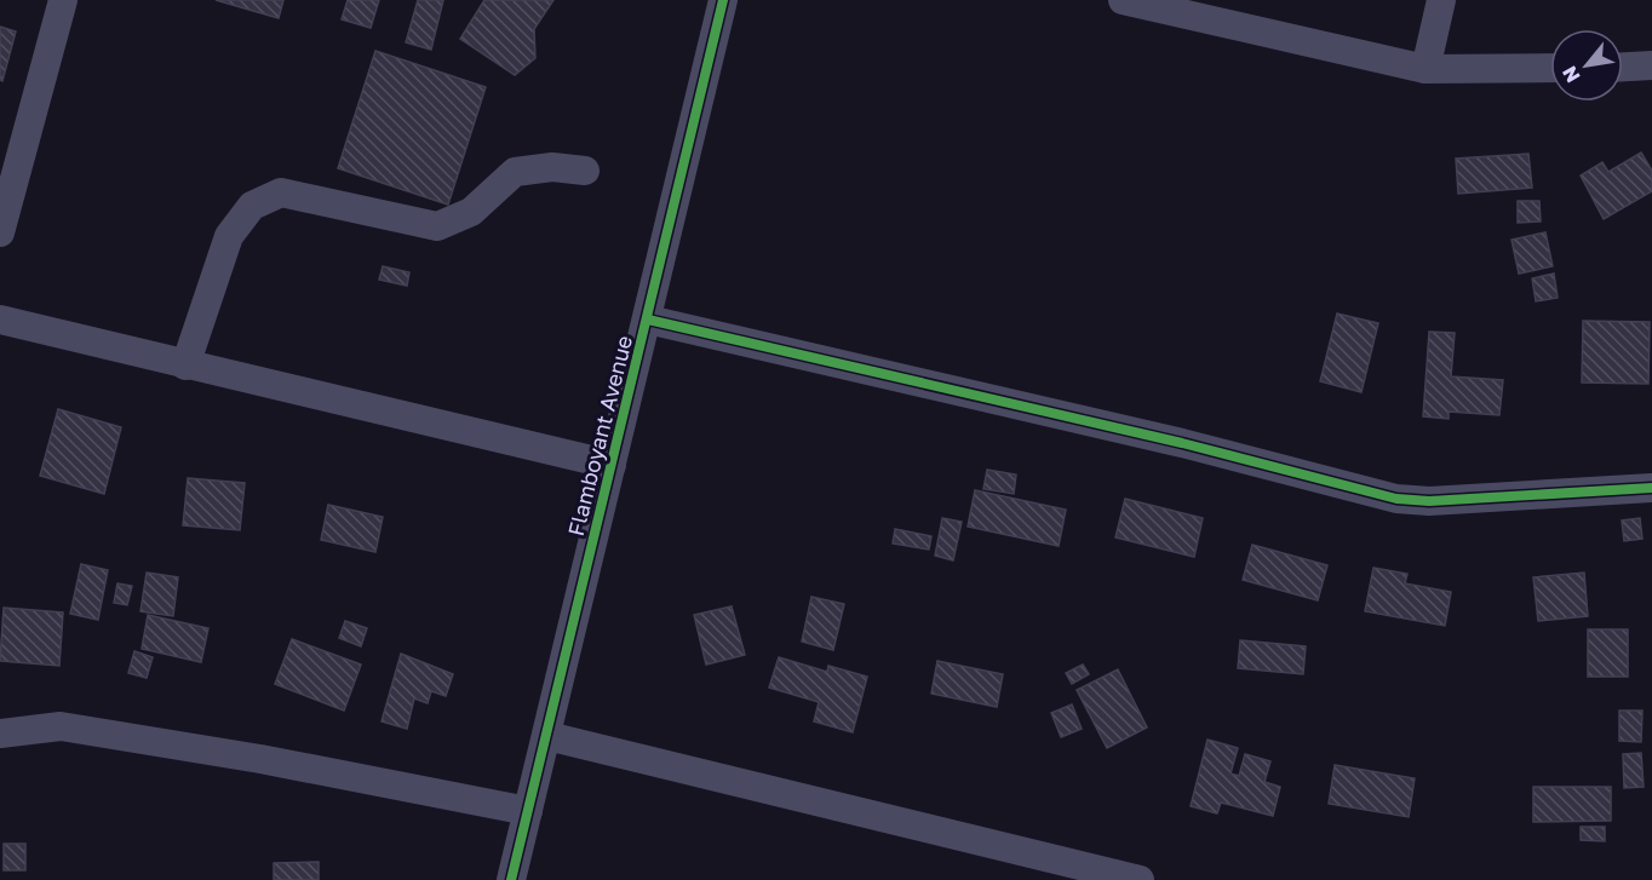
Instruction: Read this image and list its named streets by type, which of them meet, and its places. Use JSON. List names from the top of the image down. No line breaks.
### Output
{"streets":{"street":["Flamboyant Avenue"]},"north":"bottom left"}
